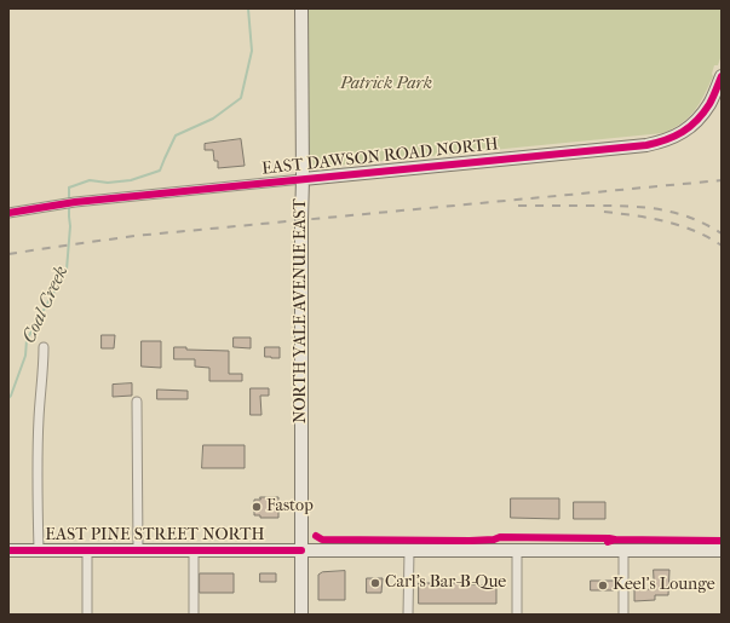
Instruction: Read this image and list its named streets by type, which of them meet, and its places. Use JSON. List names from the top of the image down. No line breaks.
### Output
{"streets":{"main road":["EAST DAWSON ROAD NORTH","NORTH YALE AVENUE EAST","EAST PINE STREET NORTH"]},"crossings":[["EAST DAWSON ROAD NORTH","NORTH YALE AVENUE EAST"],["NORTH YALE AVENUE EAST","EAST PINE STREET NORTH"]],"water":["Coal Creek"],"parks":["Patrick Park"],"places":["Fastop","Carl's Bar-B-Que","Keel's Lounge"]}
